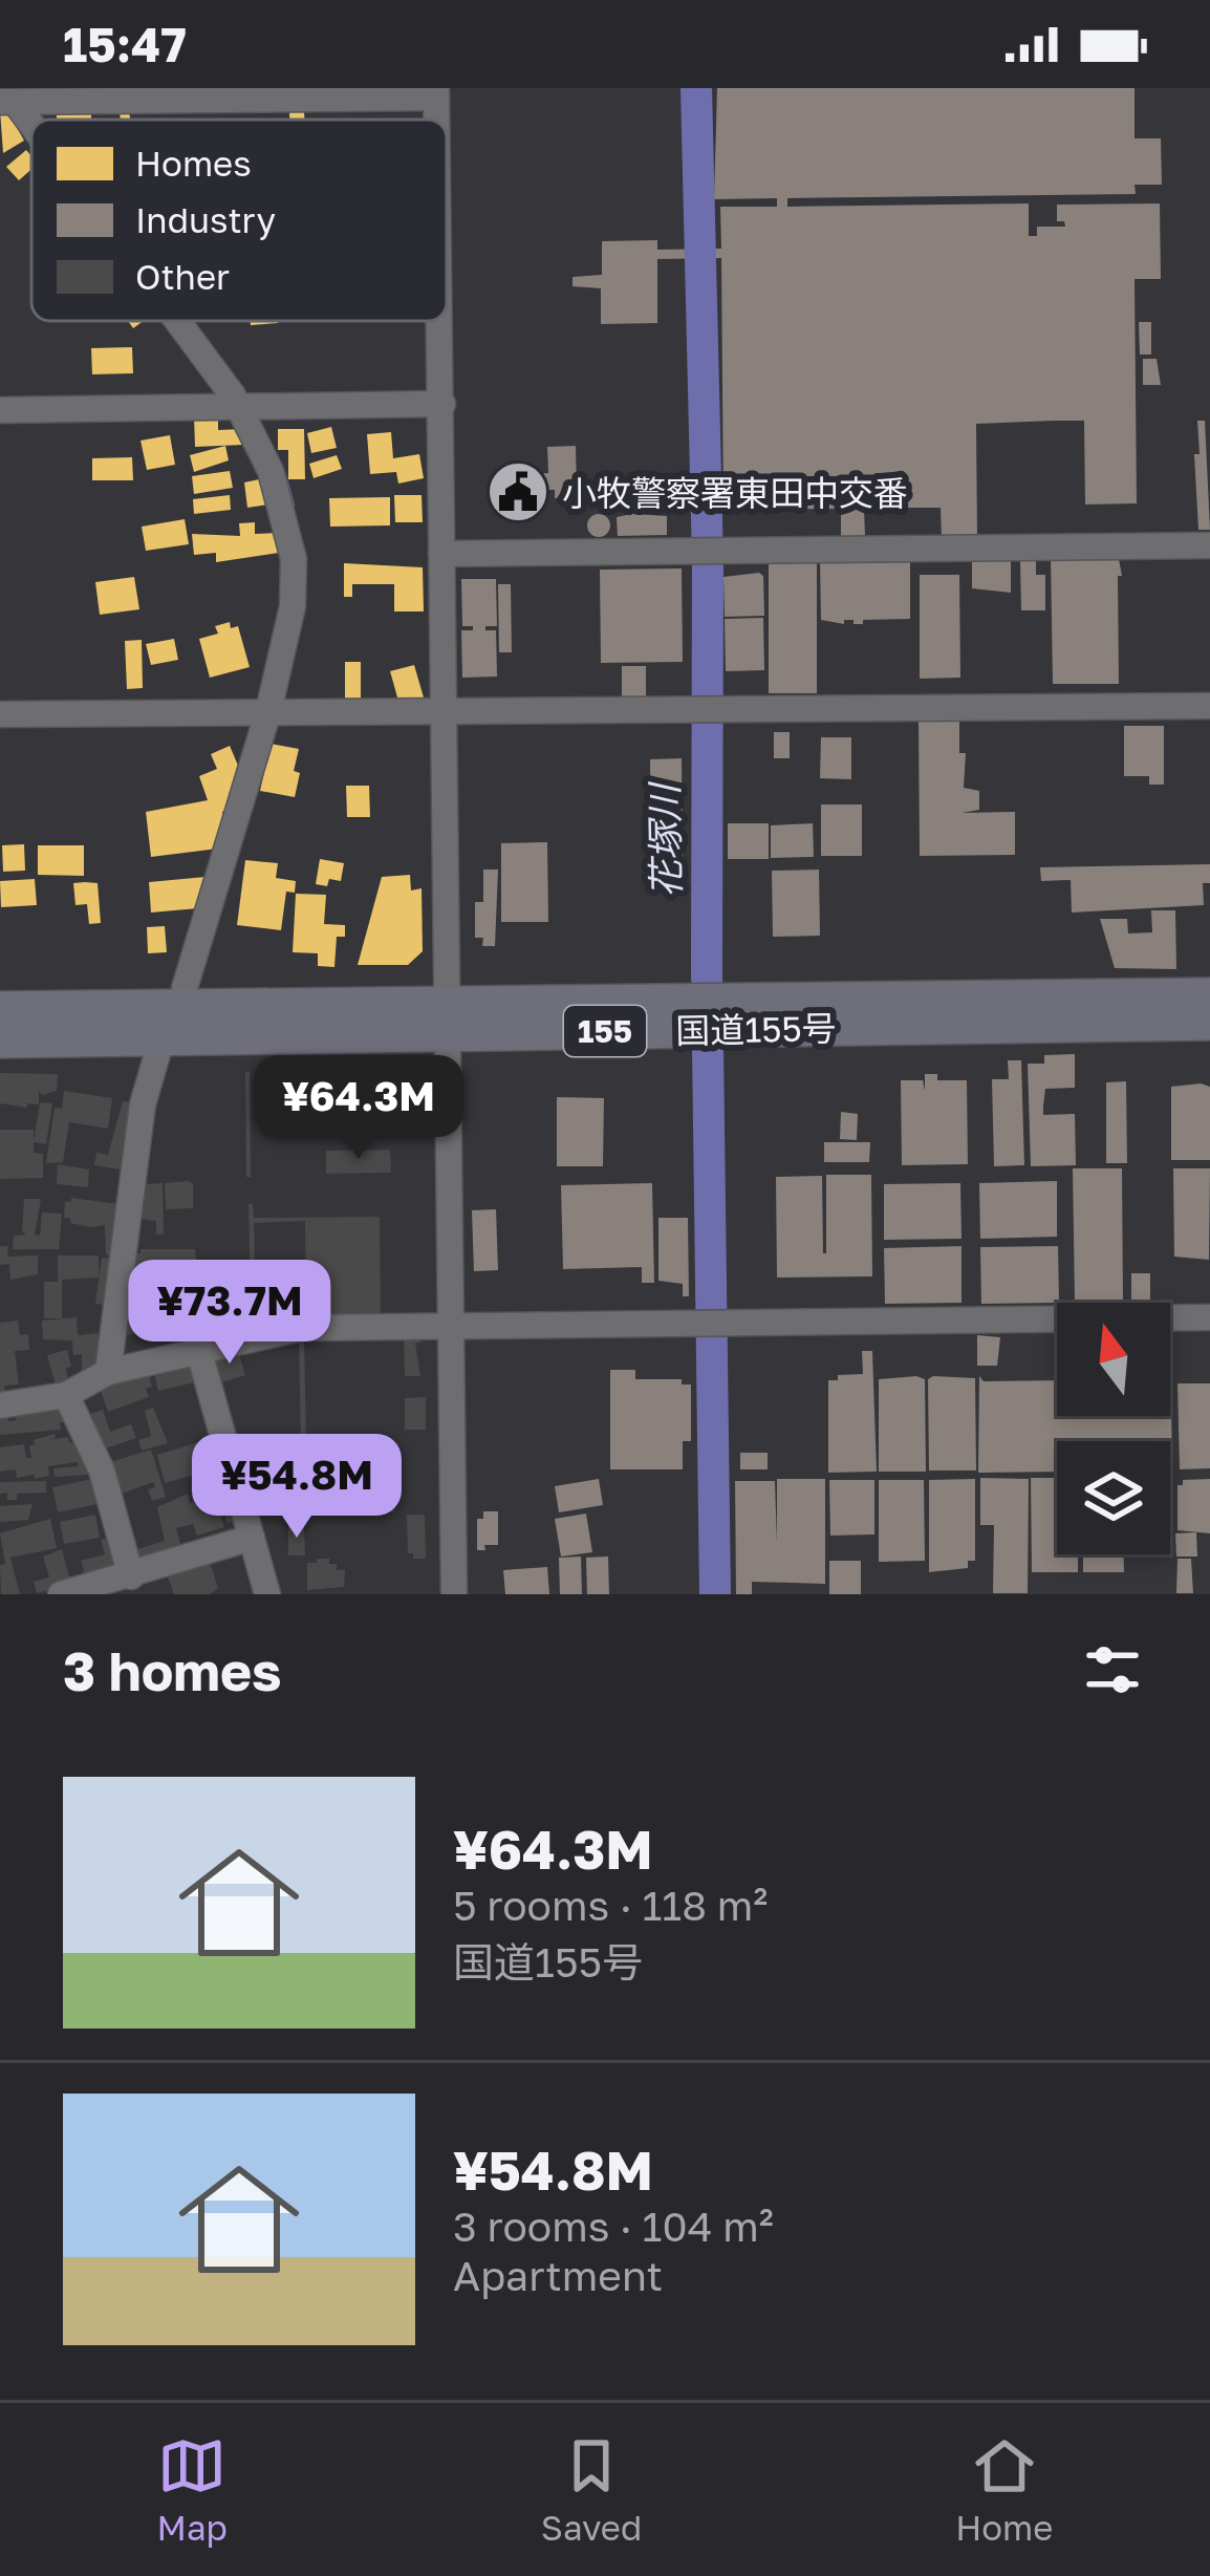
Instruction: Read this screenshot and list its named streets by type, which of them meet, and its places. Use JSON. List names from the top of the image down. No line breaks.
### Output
{"streets":{"highway":["国道155号","155"]},"water":["花塚川"],"places":{"public building":["小牧警察署東田中交番"]},"legend":["Homes","Industry","Other"],"north":"top","page":{"status":"15:47","price":["¥64.3M","¥73.7M","¥54.8M"],"heading":"3 homes","list":[{"name":"¥64.3M","note":"5 rooms · 118 m² · 国道155号"},{"name":"¥54.8M","note":"3 rooms · 104 m² · Apartment"}],"tabs":["Map","Saved","Home"]}}
